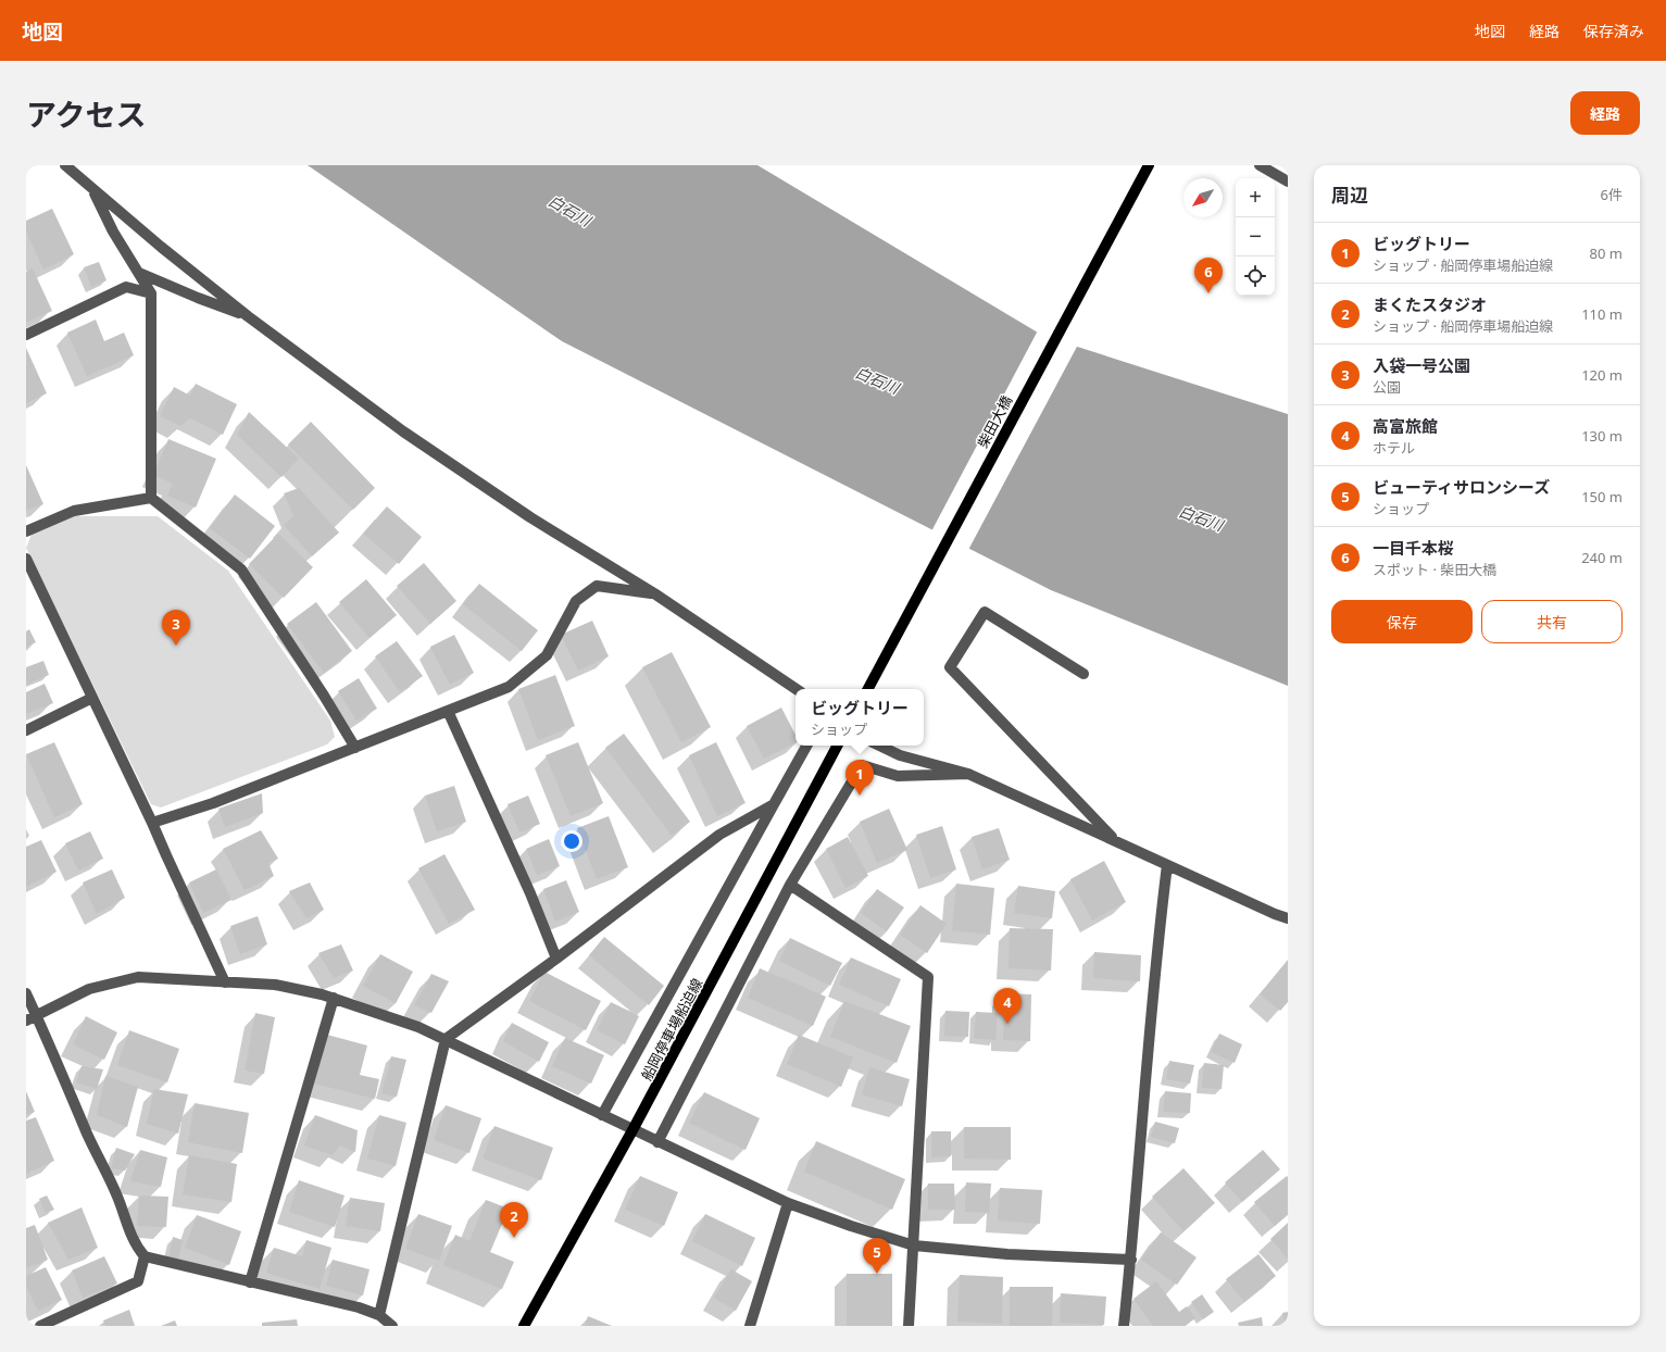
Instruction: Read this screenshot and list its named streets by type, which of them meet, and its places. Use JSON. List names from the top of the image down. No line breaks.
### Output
{"streets":{"main road":["柴田大橋","船岡停車場船迫線"]},"water":["白石川"],"north":"bottom left","page":{"header":"地図","nav":["地図","経路","保存済み"],"title":"アクセス","buttons":["経路",["保存","共有"]],"heading":["周辺","6件"],"map_buttons":["+","−"],"list":[{"mark":"1","name":"ビッグトリー","note":"ショップ · 船岡停車場船迫線","value":"80 m"},{"mark":"2","name":"まくたスタジオ","note":"ショップ · 船岡停車場船迫線","value":"110 m"},{"mark":"3","name":"入袋一号公園","note":"公園","value":"120 m"},{"mark":"4","name":"高富旅館","note":"ホテル","value":"130 m"},{"mark":"5","name":"ビューティサロンシーズ","note":"ショップ","value":"150 m"},{"mark":"6","name":"一目千本桜","note":"スポット · 柴田大橋","value":"240 m"}],"pins":["6","3","1","4","2","5"],"popup":["ビッグトリー","ショップ"]}}
